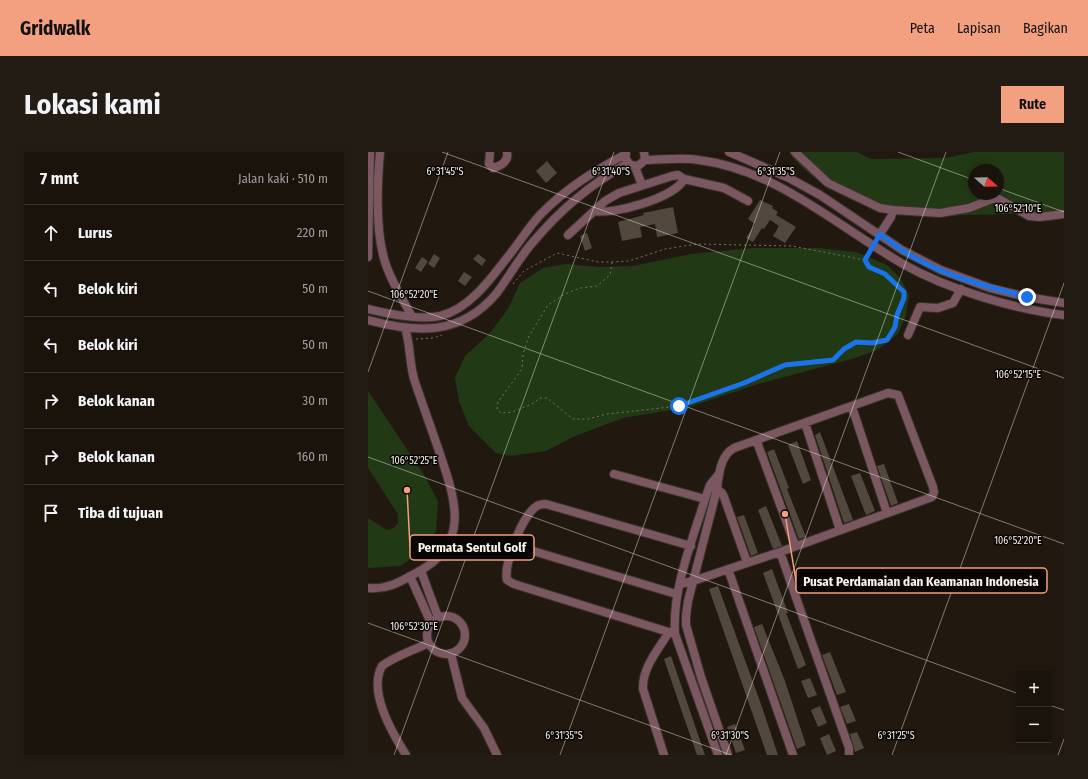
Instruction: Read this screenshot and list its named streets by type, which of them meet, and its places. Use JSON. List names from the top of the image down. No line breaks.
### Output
{"places":["Permata Sentul Golf","Pusat Perdamaian dan Keamanan Indonesia"],"north":"right","page":{"header":"Gridwalk","nav":["Peta","Lapisan","Bagikan"],"buttons":"Rute","title":"Lokasi kami","heading":["7 mnt","Jalan kaki · 510 m"],"list":[["Lurus","220 m"],["Belok kiri","50 m"],["Belok kiri","50 m"],["Belok kanan","30 m"],["Belok kanan","160 m"],"Tiba di tujuan"],"map_buttons":["+","−"]},"coordinates":["6°31'40\"S","6°31'35\"S","6°31'45\"S","106°52'10\"E","106°52'20\"E","106°52'15\"E","106°52'25\"E","106°52'30\"E","6°31'30\"S","6°31'25\"S"]}
